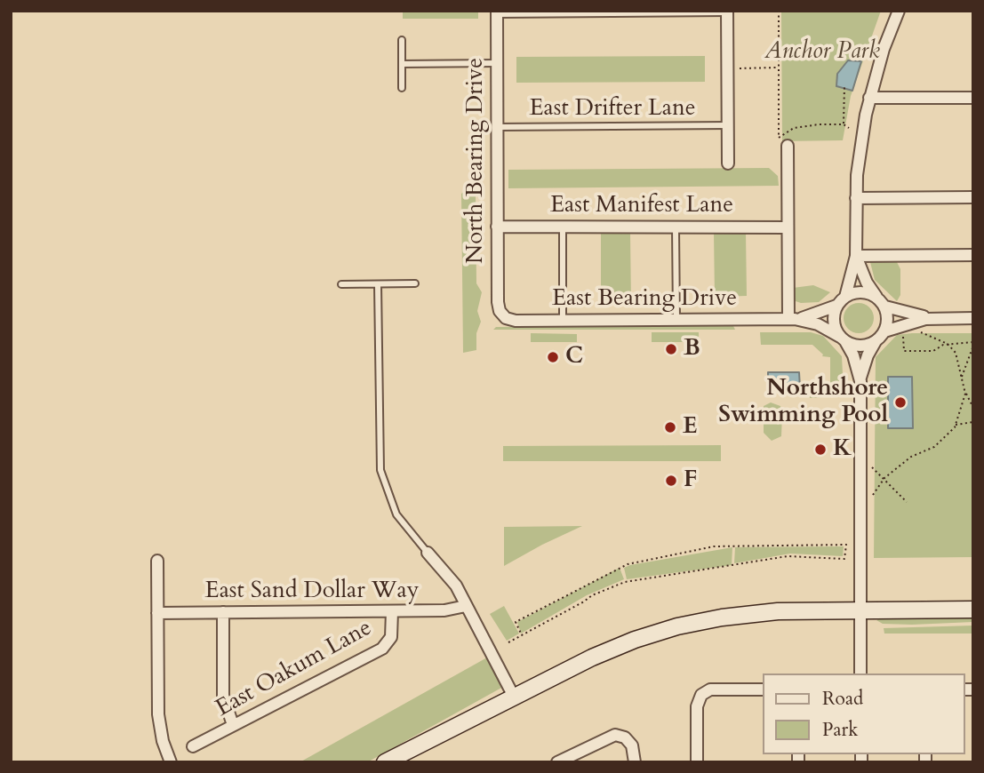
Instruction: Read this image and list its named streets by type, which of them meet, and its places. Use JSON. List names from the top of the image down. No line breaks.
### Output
{"streets":{"street":["North Bearing Drive","East Manifest Lane","East Bearing Drive","East Sand Dollar Way","East Oakum Lane"],"lane":["East Drifter Lane"]},"crossings":[["East Drifter Lane","North Bearing Drive"],["North Bearing Drive","East Manifest Lane"],["North Bearing Drive","East Bearing Drive"],["East Sand Dollar Way","East Oakum Lane"]],"parks":["Anchor Park"],"places":["B","C","Northshore Swimming Pool","E","K","F"],"legend":["Road","Park"]}
